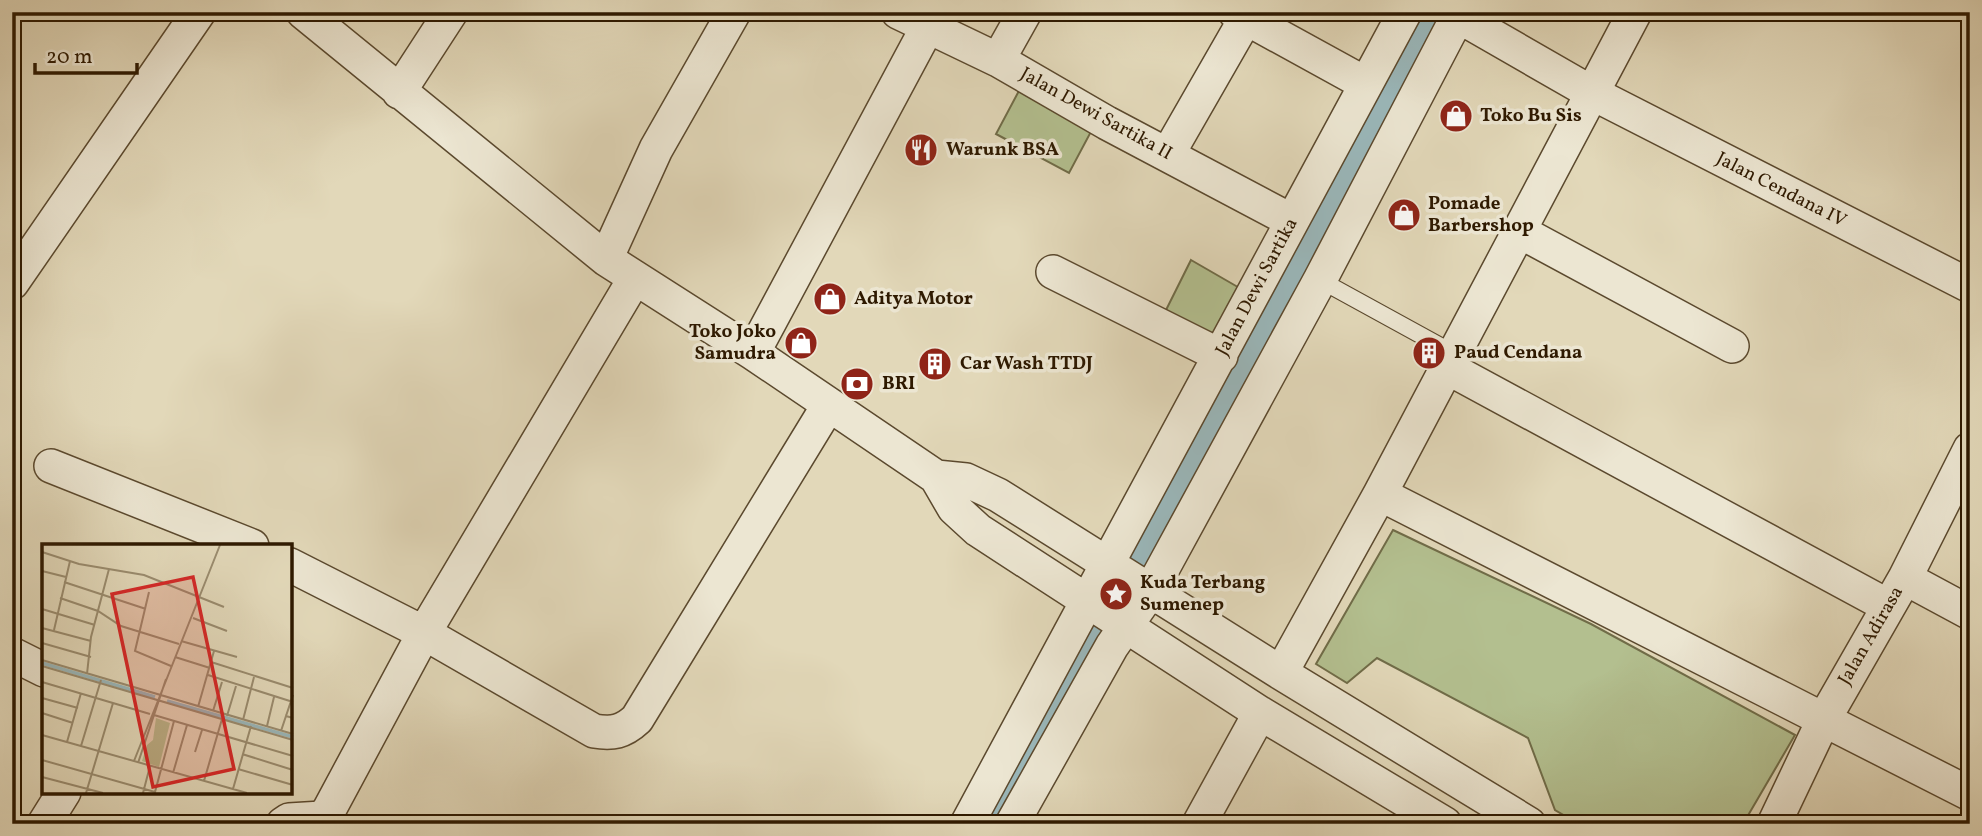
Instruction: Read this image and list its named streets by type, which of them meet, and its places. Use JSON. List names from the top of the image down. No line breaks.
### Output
{"streets":{"street":["Jalan Dewi Sartika II","Jalan Cendana IV","Jalan Dewi Sartika","Jalan Adirasa"]},"crossings":[["Jalan Dewi Sartika II","Jalan Dewi Sartika"]],"places":{"shop":["Toko Bu Sis","Pomade Barbershop","Aditya Motor","Toko Joko Samudra"],"restaurant":["Warunk BSA"],"building":["Paud Cendana","Car Wash TTDJ"],"bank":["BRI"],"place":["Kuda Terbang Sumenep"]},"scale_bar":"20 m"}
